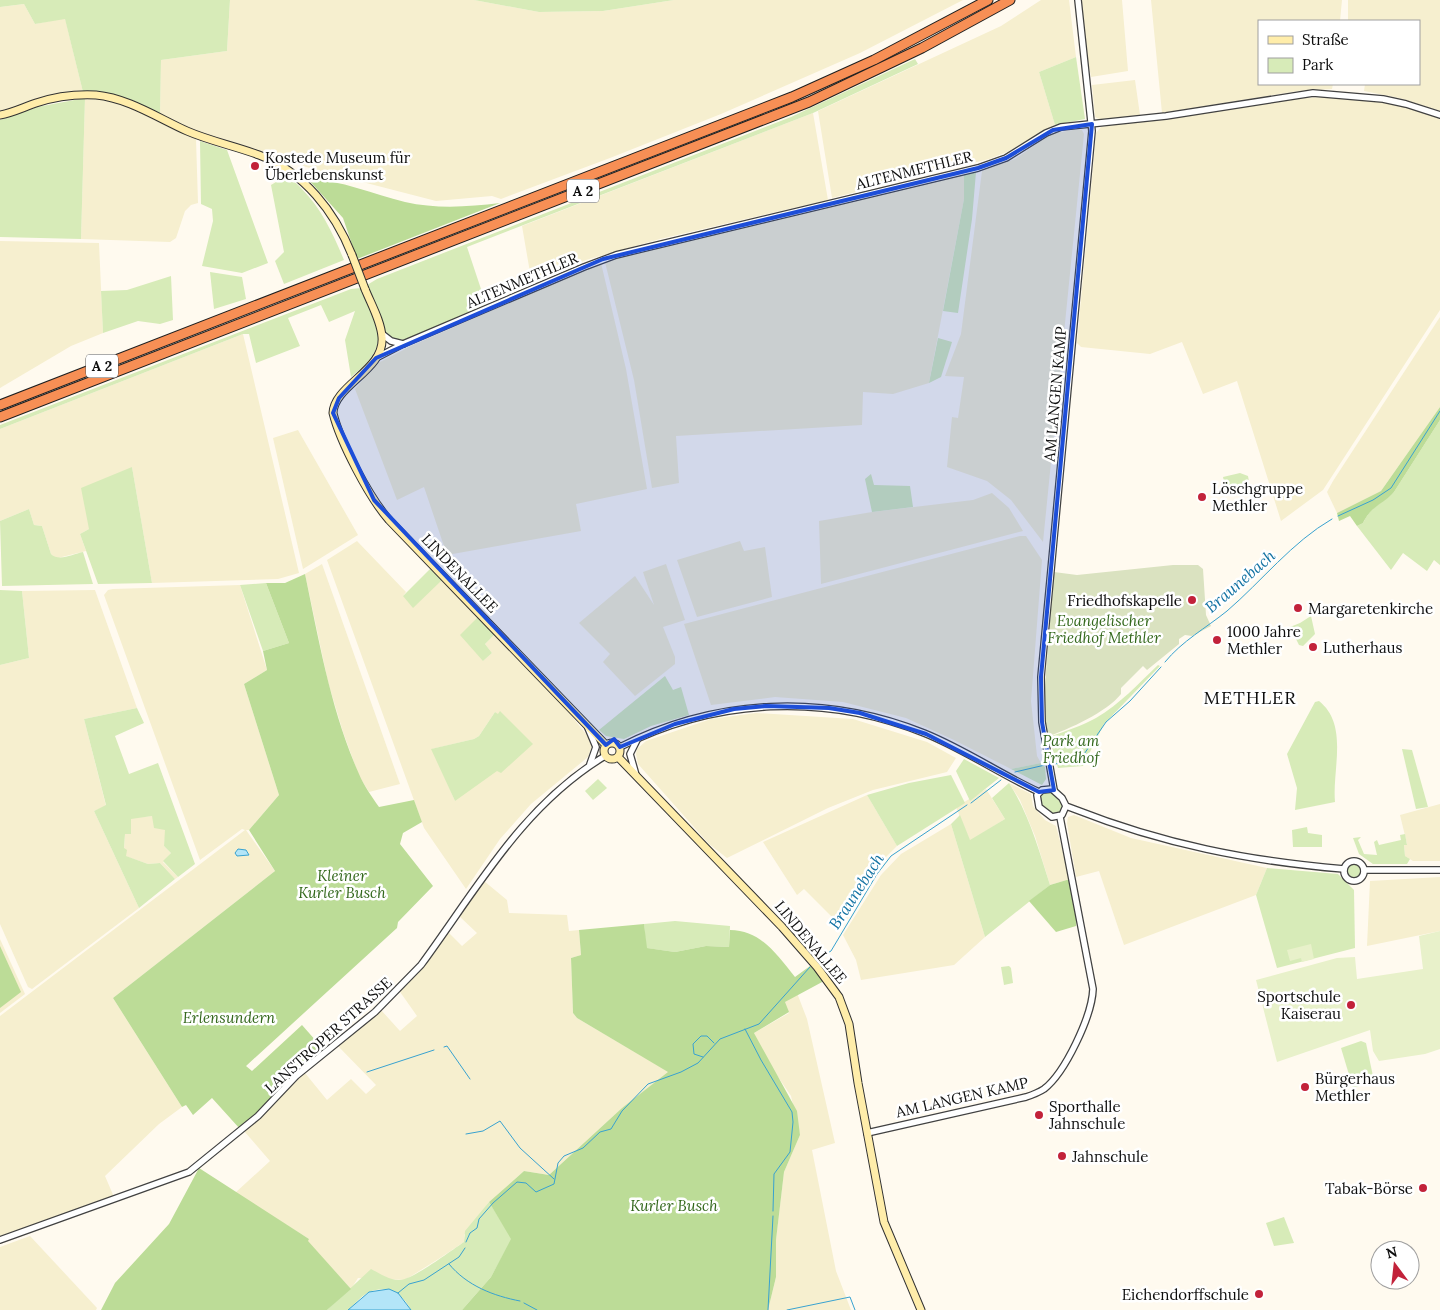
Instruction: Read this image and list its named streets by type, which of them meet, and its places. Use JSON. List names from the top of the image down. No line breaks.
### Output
{"streets":{"highway":["A 2"],"main road":["LINDENALLEE"],"street":["ALTENMETHLER","AM LANGEN KAMP","LANSTROPER STRASSE"]},"crossings":[["ALTENMETHLER","AM LANGEN KAMP"],["ALTENMETHLER","LINDENALLEE"],["AM LANGEN KAMP","LINDENALLEE"],["LINDENALLEE","LANSTROPER STRASSE"]],"districts":["METHLER"],"water":["Braunebach"],"parks":["Evangelischer Friedhof Methler","Park am Friedhof","Kleiner Kurler Busch","Erlensundern","Kurler Busch"],"places":["Kostede Museum für Überlebenskunst","Löschgruppe Methler","Friedhofskapelle","Margaretenkirche","1000 Jahre Methler","Lutherhaus","Sportschule Kaiserau","Bürgerhaus Methler","Sporthalle Jahnschule","Jahnschule","Tabak-Börse","Eichendorffschule"],"legend":["Straße","Park"],"north":"top"}
